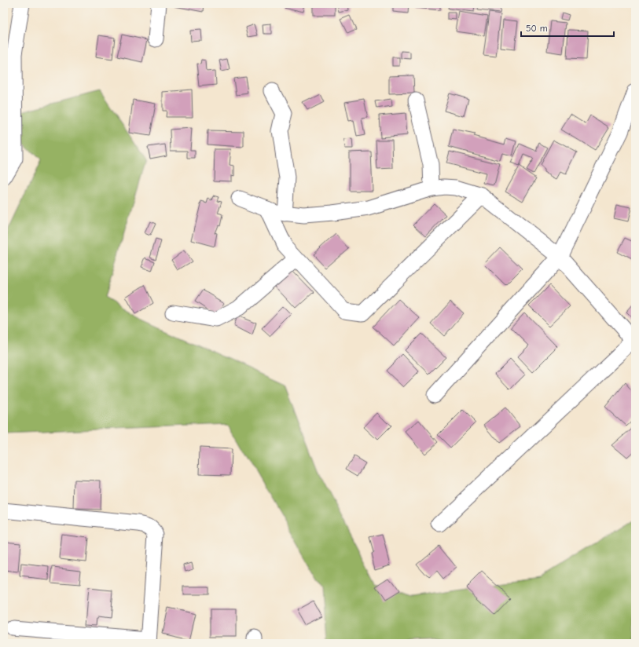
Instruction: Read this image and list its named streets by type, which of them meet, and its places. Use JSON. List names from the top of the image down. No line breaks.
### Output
{"scale_bar":"50 m"}
